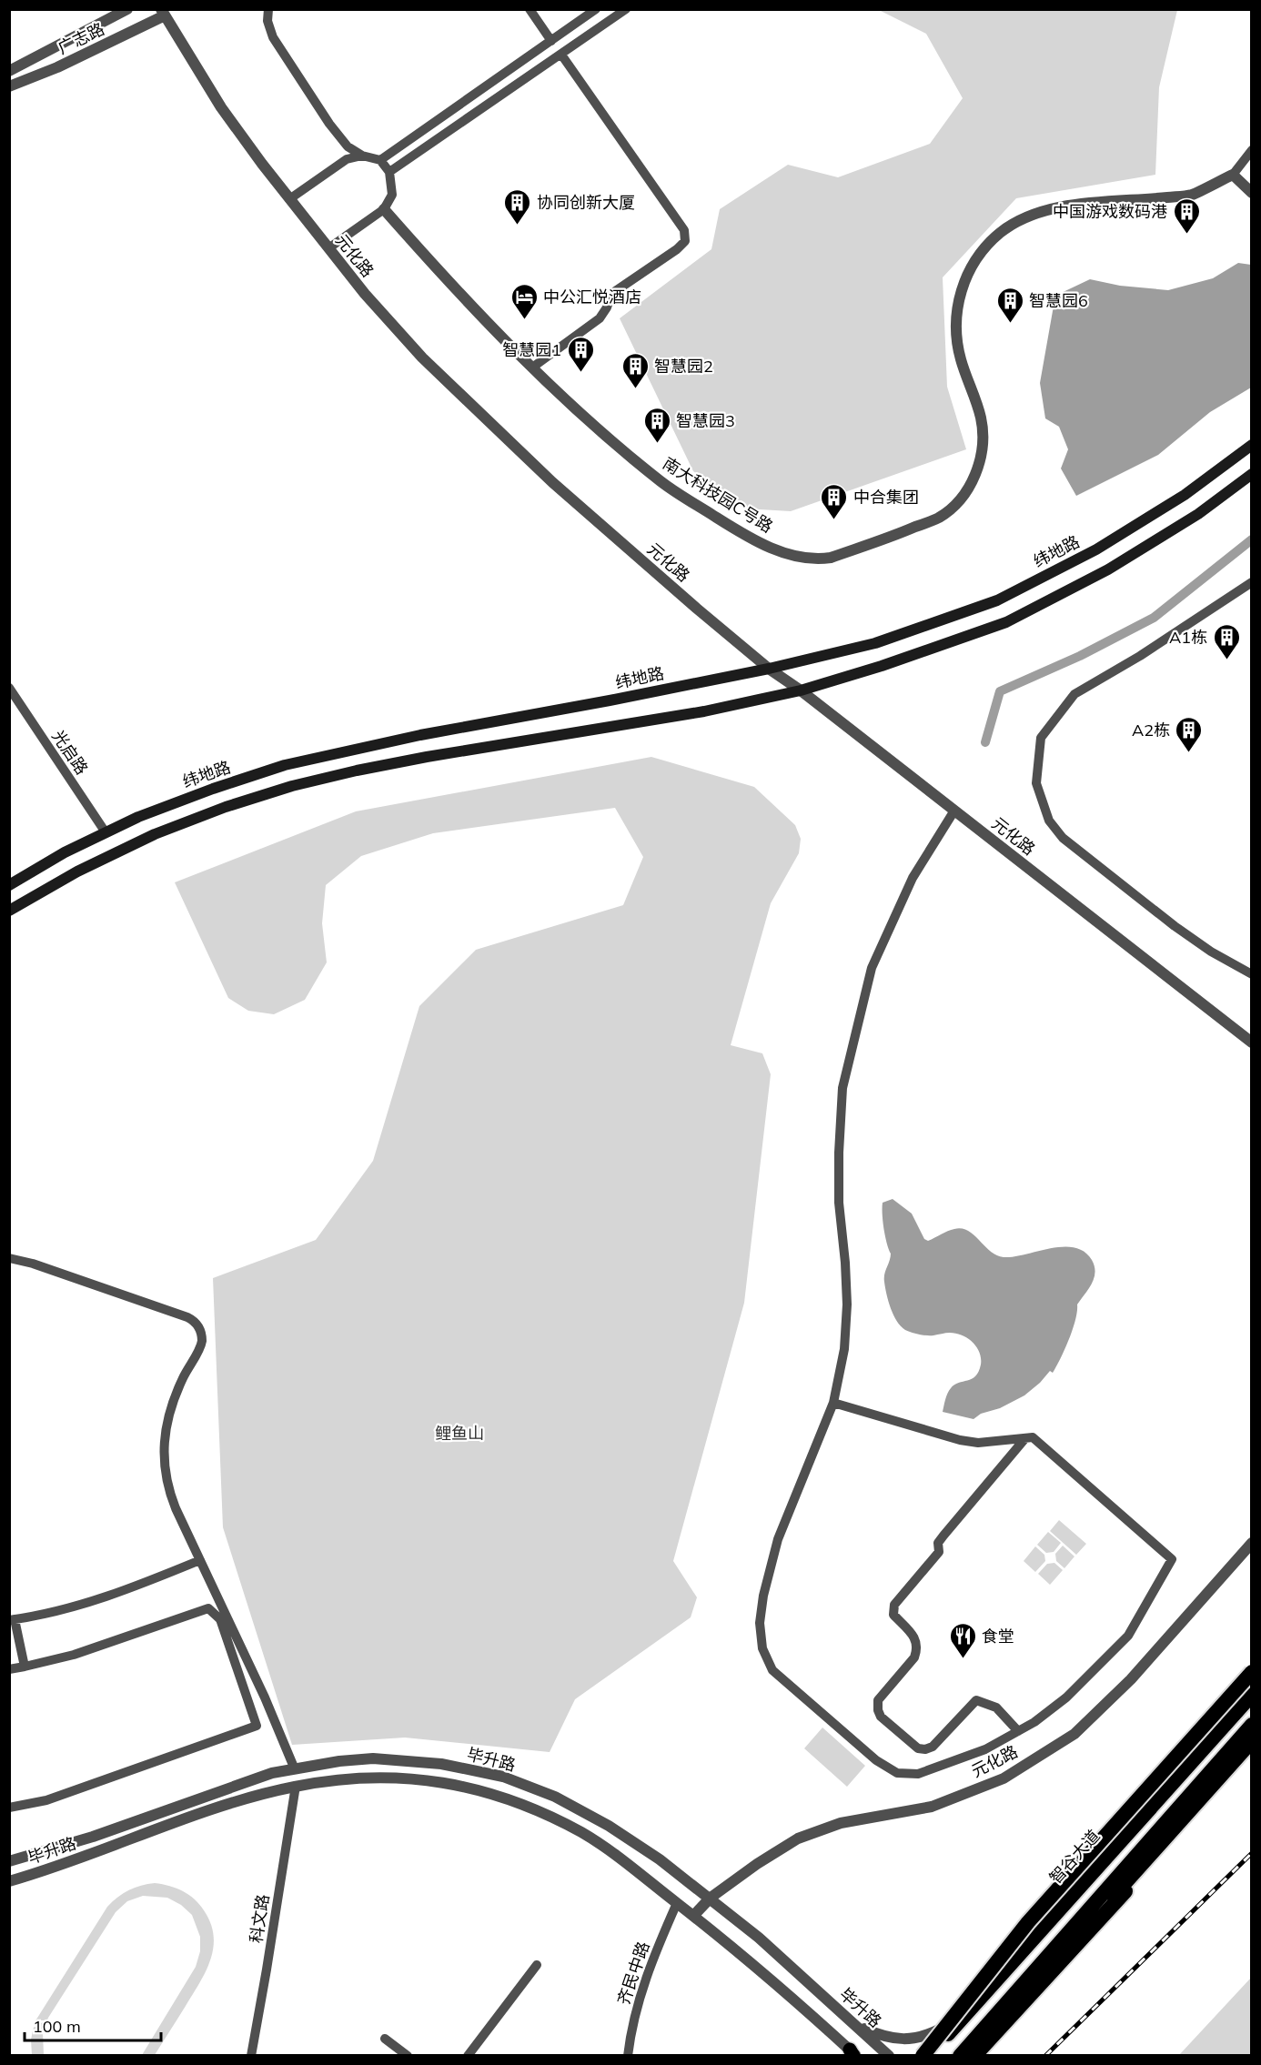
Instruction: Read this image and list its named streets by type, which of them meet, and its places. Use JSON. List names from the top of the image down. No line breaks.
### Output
{"streets":{"highway":["智谷大道"],"main road":["纬地路"],"street":["广志路","元化路","南大科技园C号路","光启路","毕升路","科文路","齐民中路"]},"crossings":[["广志路","元化路"],["元化路","纬地路"],["元化路","毕升路"],["纬地路","光启路"],["毕升路","科文路"],["毕升路","齐民中路"]],"parks":["鲤鱼山"],"places":{"building":["协同创新大厦","中国游戏数码港","智慧园6","智慧园1","智慧园2","智慧园3","中合集团","A1栋","A2栋"],"hotel":["中公汇悦酒店"],"restaurant":["食堂"]},"scale_bar":"100 m"}
